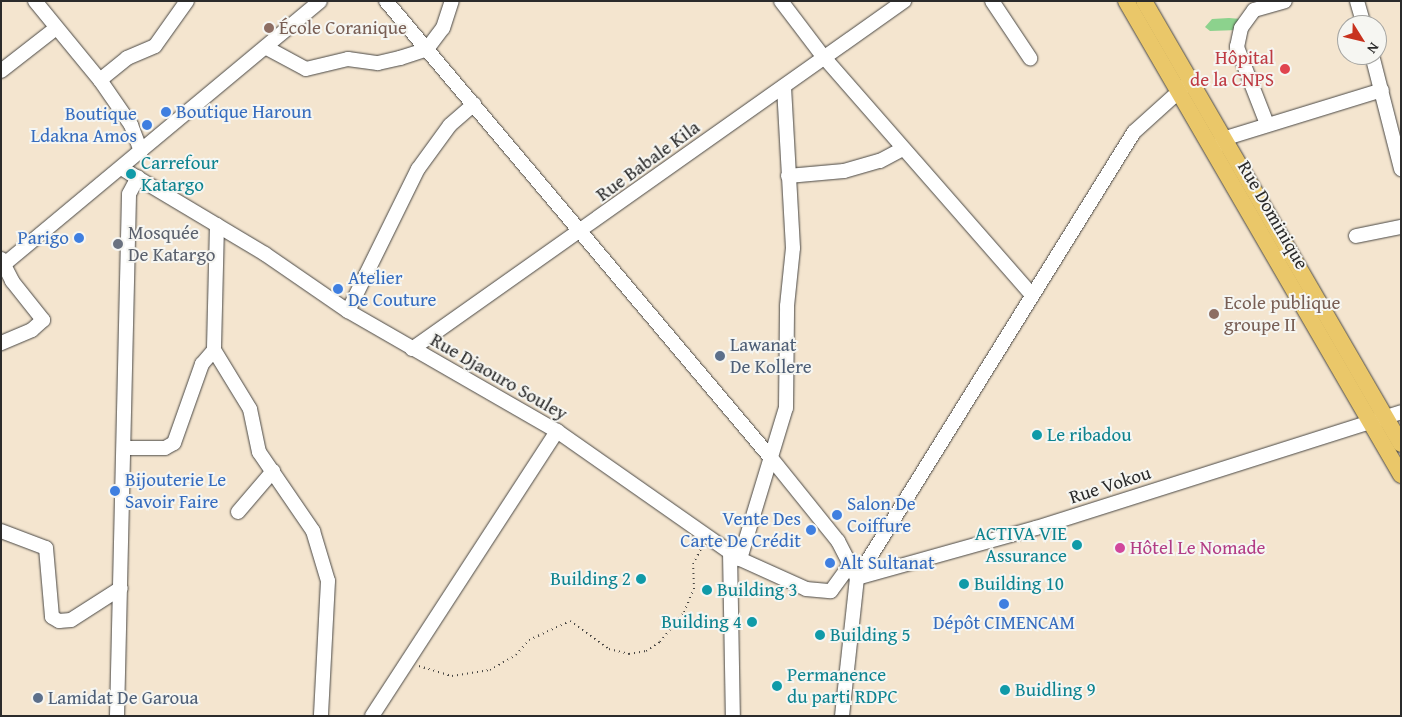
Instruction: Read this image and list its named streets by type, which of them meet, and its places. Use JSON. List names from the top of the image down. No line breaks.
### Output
{"streets":{"main road":["Rue Dominique"],"street":["Rue Babale Kila","Rue Djaouro Souley","Rue Vokou"]},"crossings":[["Rue Babale Kila","Rue Djaouro Souley"],["Rue Dominique","Rue Vokou"]],"places":["École Coranique","Hôpital de la CNPS","Boutique Haroun","Boutique Ldakna Amos","Carrefour Katargo","Parigo","Mosquée De Katargo","Atelier De Couture","Ecole publique groupe II","Lawanat De Kollere","Le ribadou","Bijouterie Le Savoir Faire","Salon De Coiffure","Vente Des Carte De Crédit","ACTIVA VIE Assurance","Hôtel Le Nomade","Alt Sultanat","Building 2","Building 10","Building 3","Dépôt CIMENCAM","Building 4","Building 5","Permanence du parti RDPC","Buidling 9","Lamidat De Garoua"],"north":"bottom right"}
